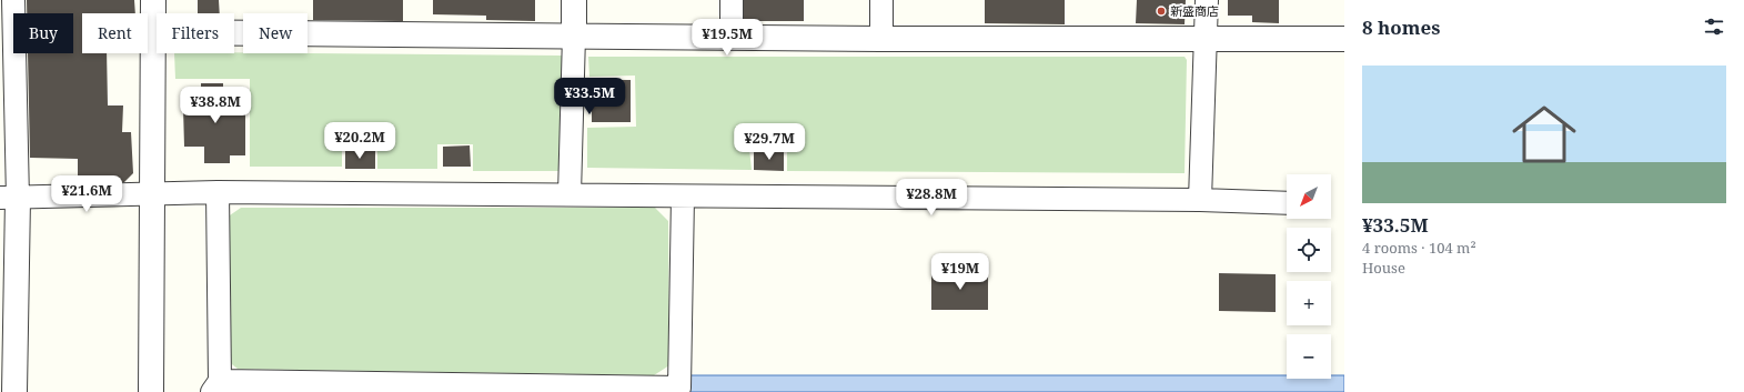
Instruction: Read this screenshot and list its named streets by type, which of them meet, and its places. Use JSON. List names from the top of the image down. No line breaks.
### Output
{"places":["新盛商店"],"north":"bottom left","page":{"heading":"8 homes","chip":["Buy","Rent","Filters","New"],"price":["¥19.5M","¥33.5M","¥38.8M","¥20.2M","¥29.7M","¥21.6M","¥28.8M","¥19M"],"list":[{"name":"¥33.5M","note":"4 rooms · 104 m² · House"}],"map_buttons":["+","−"]}}
